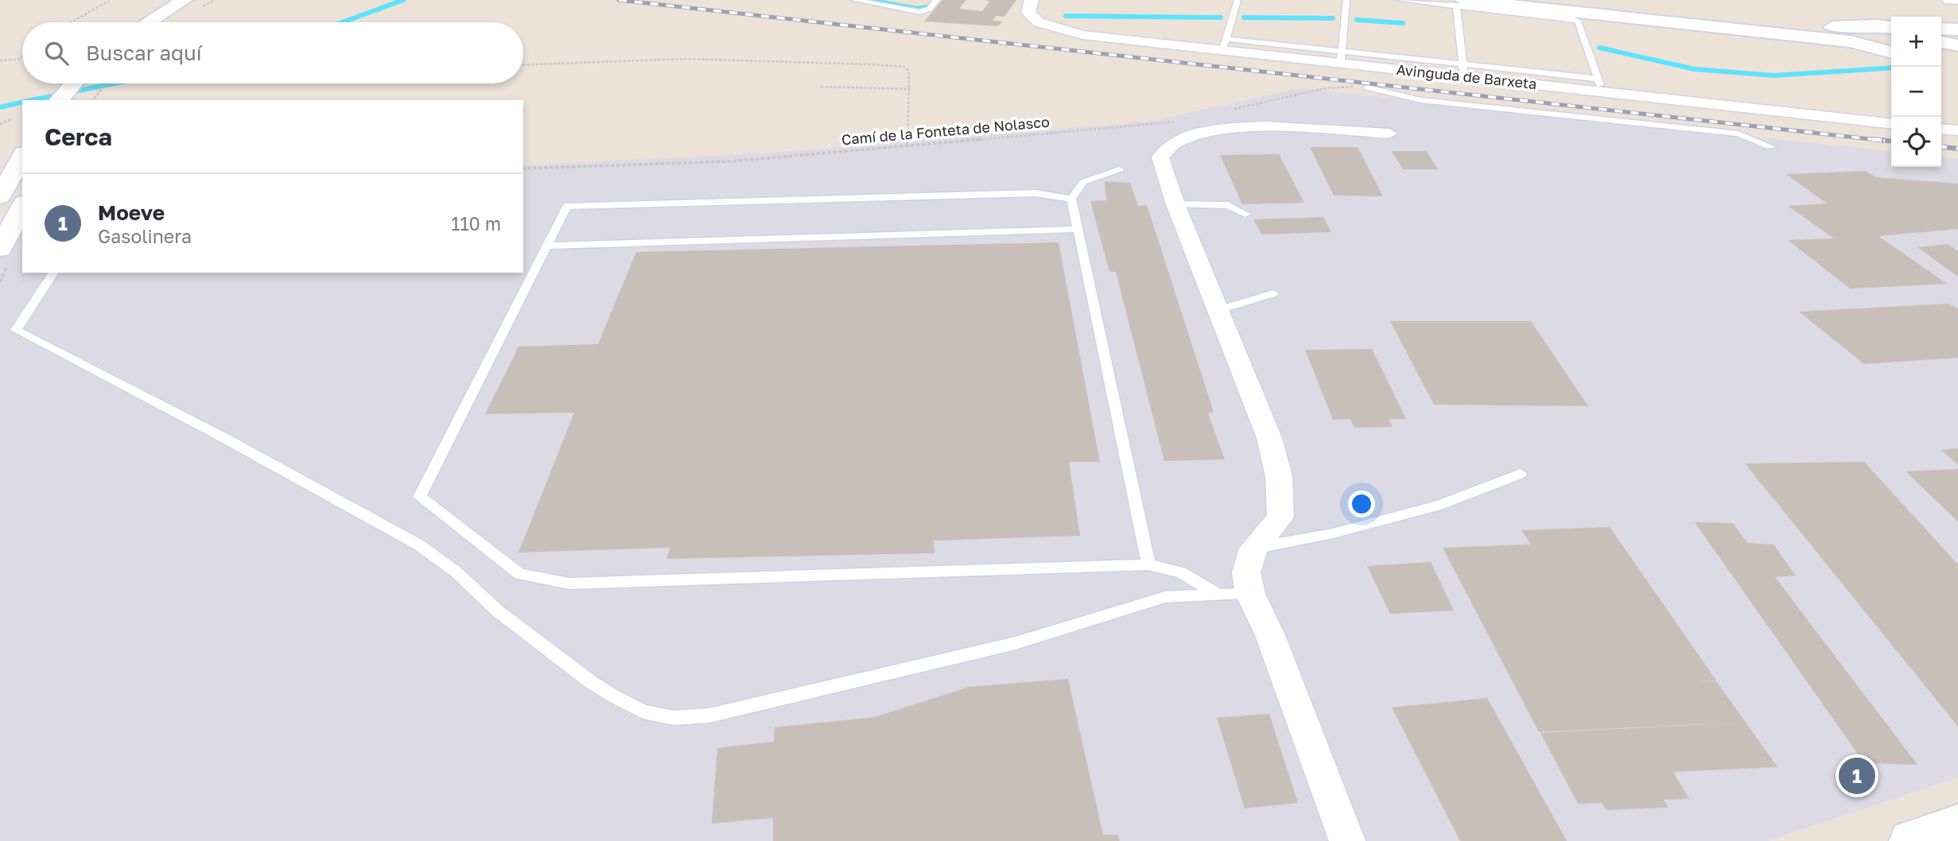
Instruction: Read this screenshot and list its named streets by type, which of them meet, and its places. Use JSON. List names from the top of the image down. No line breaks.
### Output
{"streets":{"street":["Avinguda de Barxeta"],"path":["Camí de la Fonteta de Nolasco"]},"page":{"map_buttons":["+","−"],"search":"Buscar aquí","heading":"Cerca","list":[{"mark":"1","name":"Moeve","note":"Gasolinera","value":"110 m"}],"pins":"1"}}
